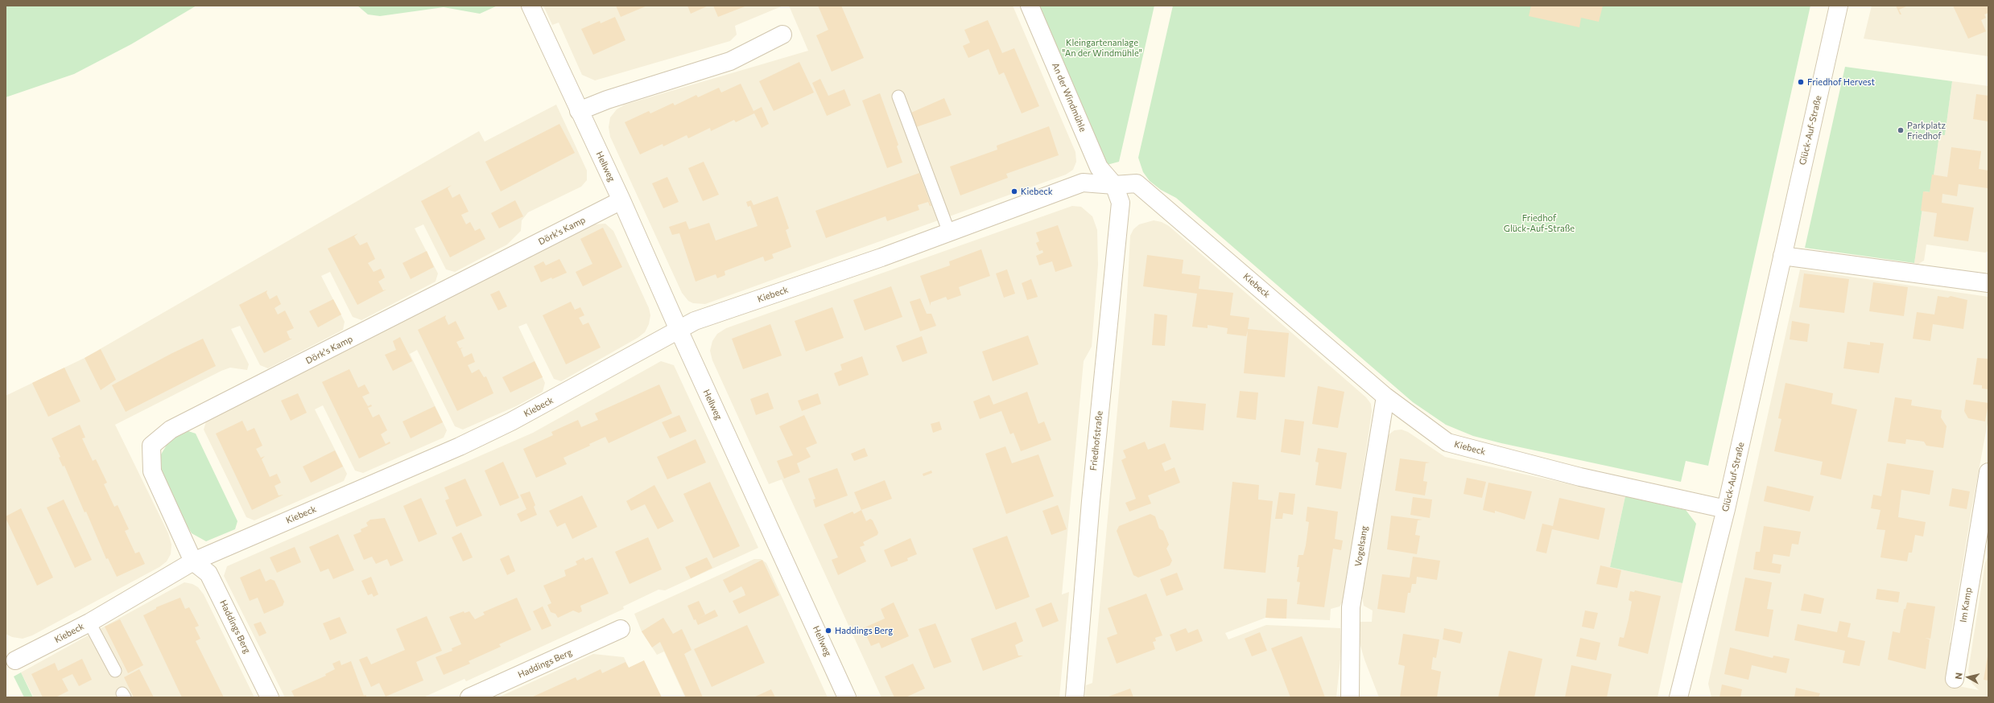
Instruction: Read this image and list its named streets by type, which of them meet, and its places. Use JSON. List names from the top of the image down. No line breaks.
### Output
{"streets":{"street":["An der Windmühle","Glück-Auf-Straße","Hellweg","Dörk's Kamp","Kiebeck","Friedhofstraße","Vogelsang","Im Kamp","Haddings Berg"]},"crossings":[["An der Windmühle","Kiebeck"],["An der Windmühle","Friedhofstraße"],["Glück-Auf-Straße","Kiebeck"],["Hellweg","Dörk's Kamp"],["Hellweg","Kiebeck"],["Dörk's Kamp","Kiebeck"],["Dörk's Kamp","Haddings Berg"],["Kiebeck","Friedhofstraße"],["Kiebeck","Vogelsang"],["Kiebeck","Haddings Berg"]],"parks":["Kleingartenanlage \"An der Windmühle\"","Friedhof Glück-Auf-Straße"],"places":["Friedhof Hervest","Parkplatz Friedhof","Kiebeck","Haddings Berg"],"north":"left"}
